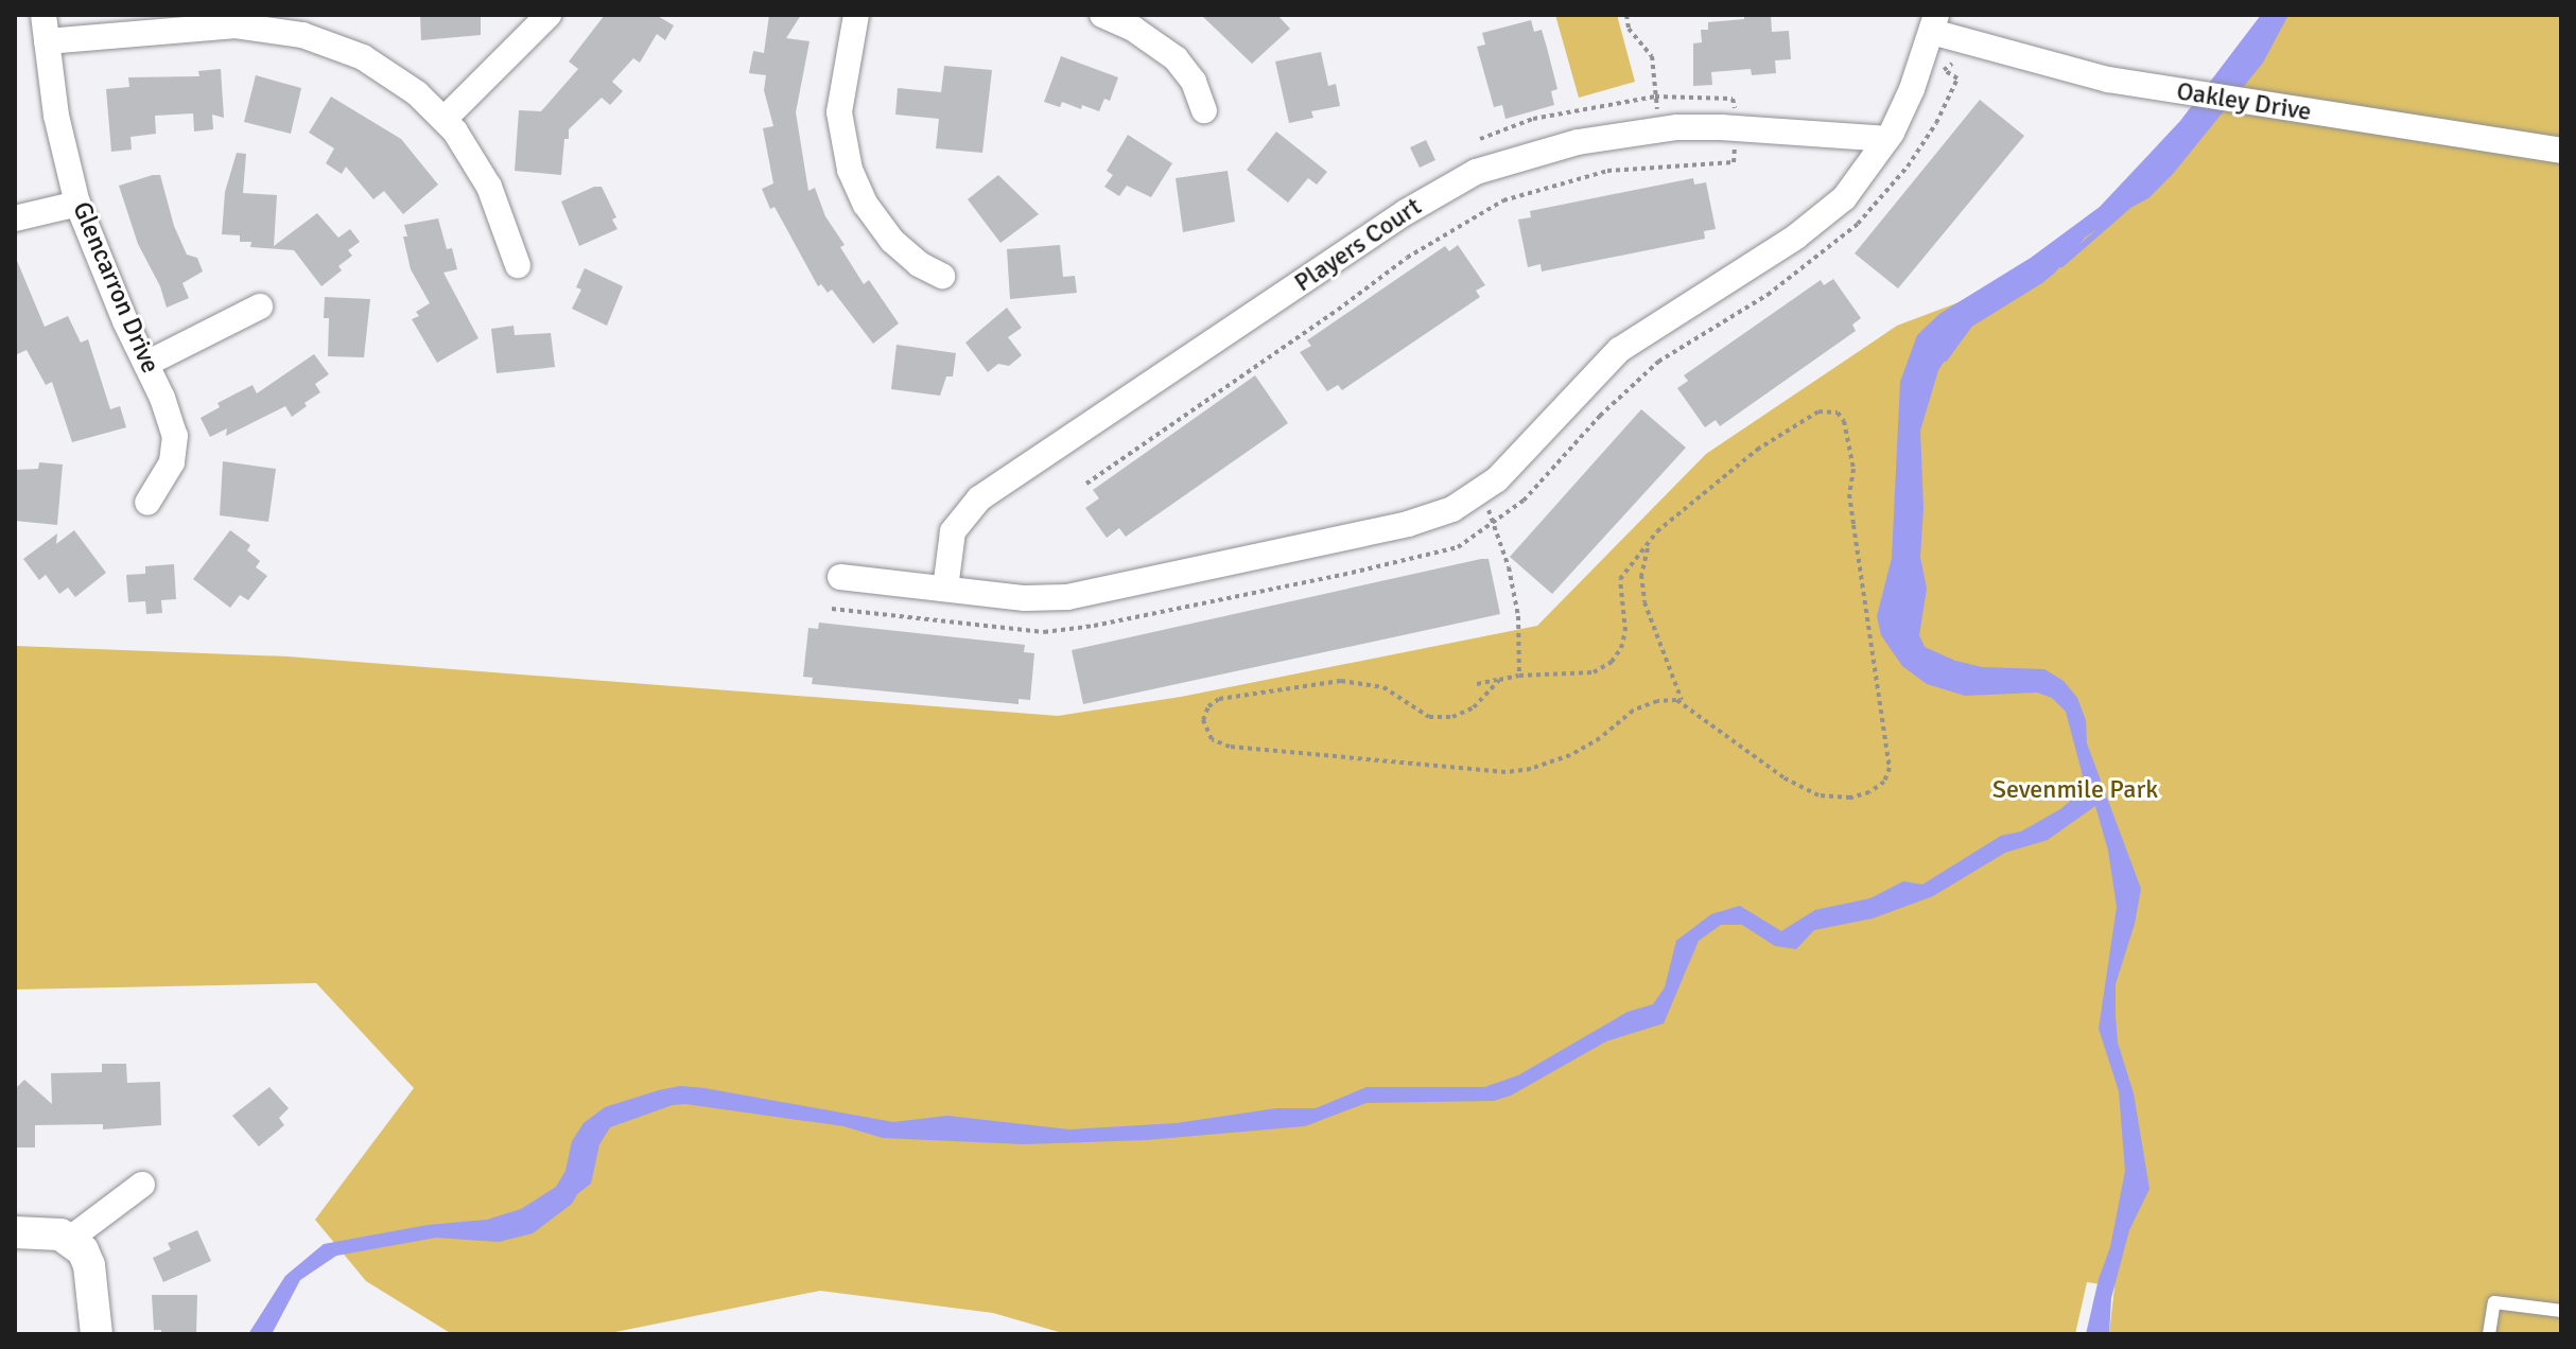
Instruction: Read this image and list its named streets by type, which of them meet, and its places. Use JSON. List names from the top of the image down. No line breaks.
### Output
{"streets":{"street":["Oakley Drive","Players Court","Glencarron Drive"]},"parks":["Sevenmile Park"]}
